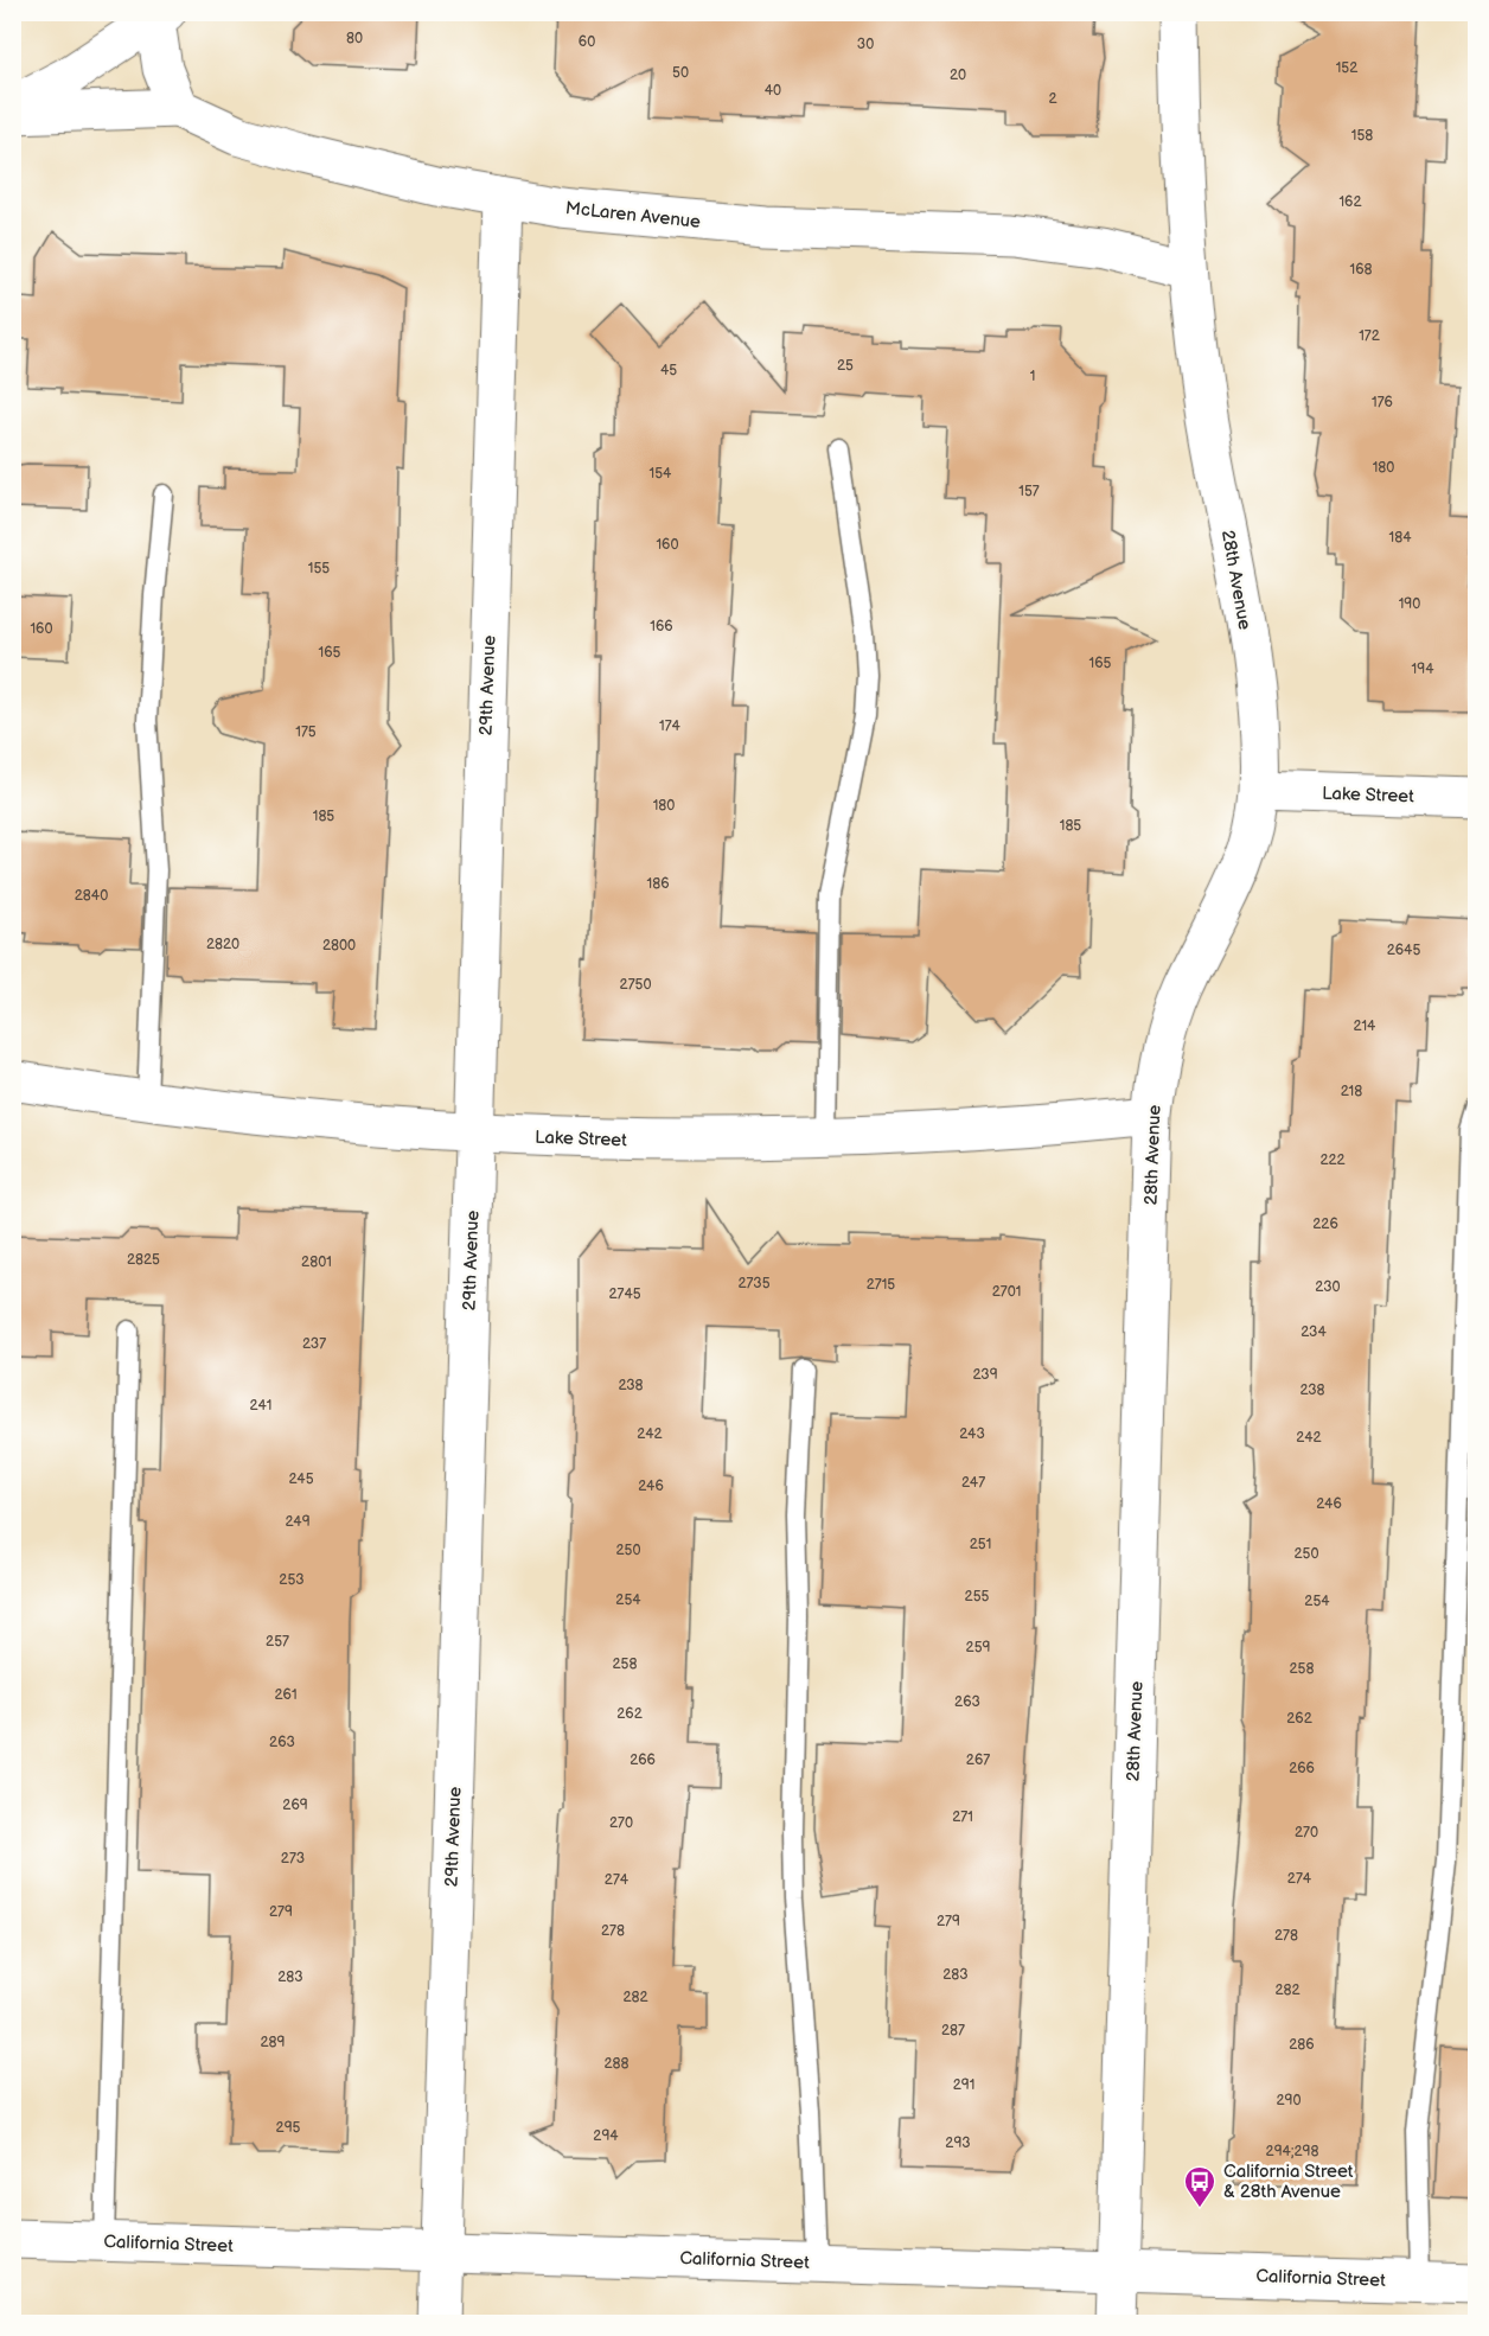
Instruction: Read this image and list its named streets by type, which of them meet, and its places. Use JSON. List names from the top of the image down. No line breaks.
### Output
{"streets":{"street":["McLaren Avenue","28th Avenue","29th Avenue","Lake Street","California Street"]},"crossings":[["McLaren Avenue","28th Avenue"],["McLaren Avenue","29th Avenue"],["28th Avenue","Lake Street"],["28th Avenue","California Street"],["29th Avenue","Lake Street"],["29th Avenue","California Street"]],"places":{"bus stop":["California Street & 28th Avenue"]},"house_numbers":["80","60","30","152","50","20","40","2","158","162","168","172","25","45","1","176","180","154","157","184","160","155","190","166","160","165","165","194","174","175","180","185","185","186","2840","2820","2800","2645","2750","214","218","222","226","2825","2801","2735","2715","230","2701","2745","234","237","239","238","238","241","242","243","242","245","247","246","246","249","251","250","250","253","255","254","254","257","259","258","258","261","263","262","262","263","266","267","266","269","271","270","270","273","274","274","279","279","278","278","283","283","282","282","287","289","286","288","291","290","295","294","293","294;298"]}
